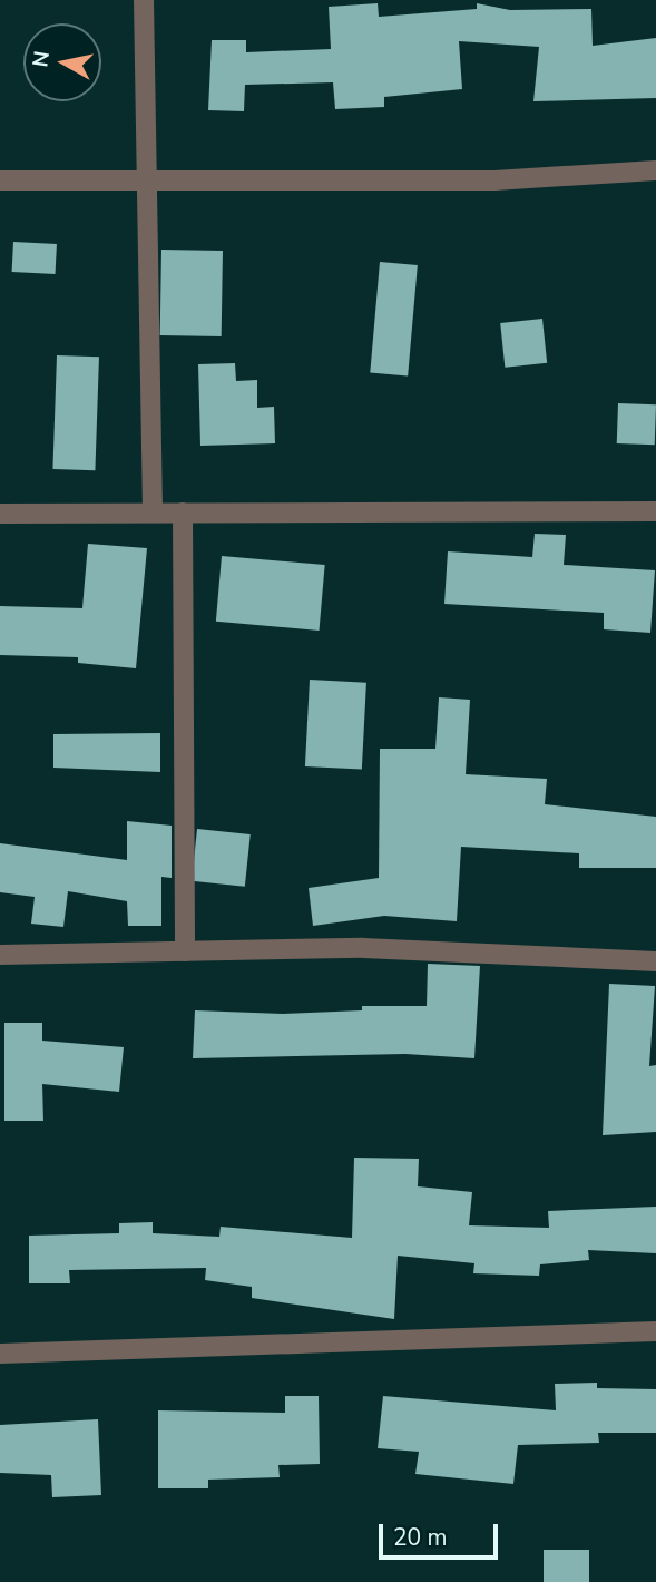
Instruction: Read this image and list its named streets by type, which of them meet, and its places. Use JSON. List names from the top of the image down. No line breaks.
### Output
{"scale_bar":"20 m","north":"left"}
